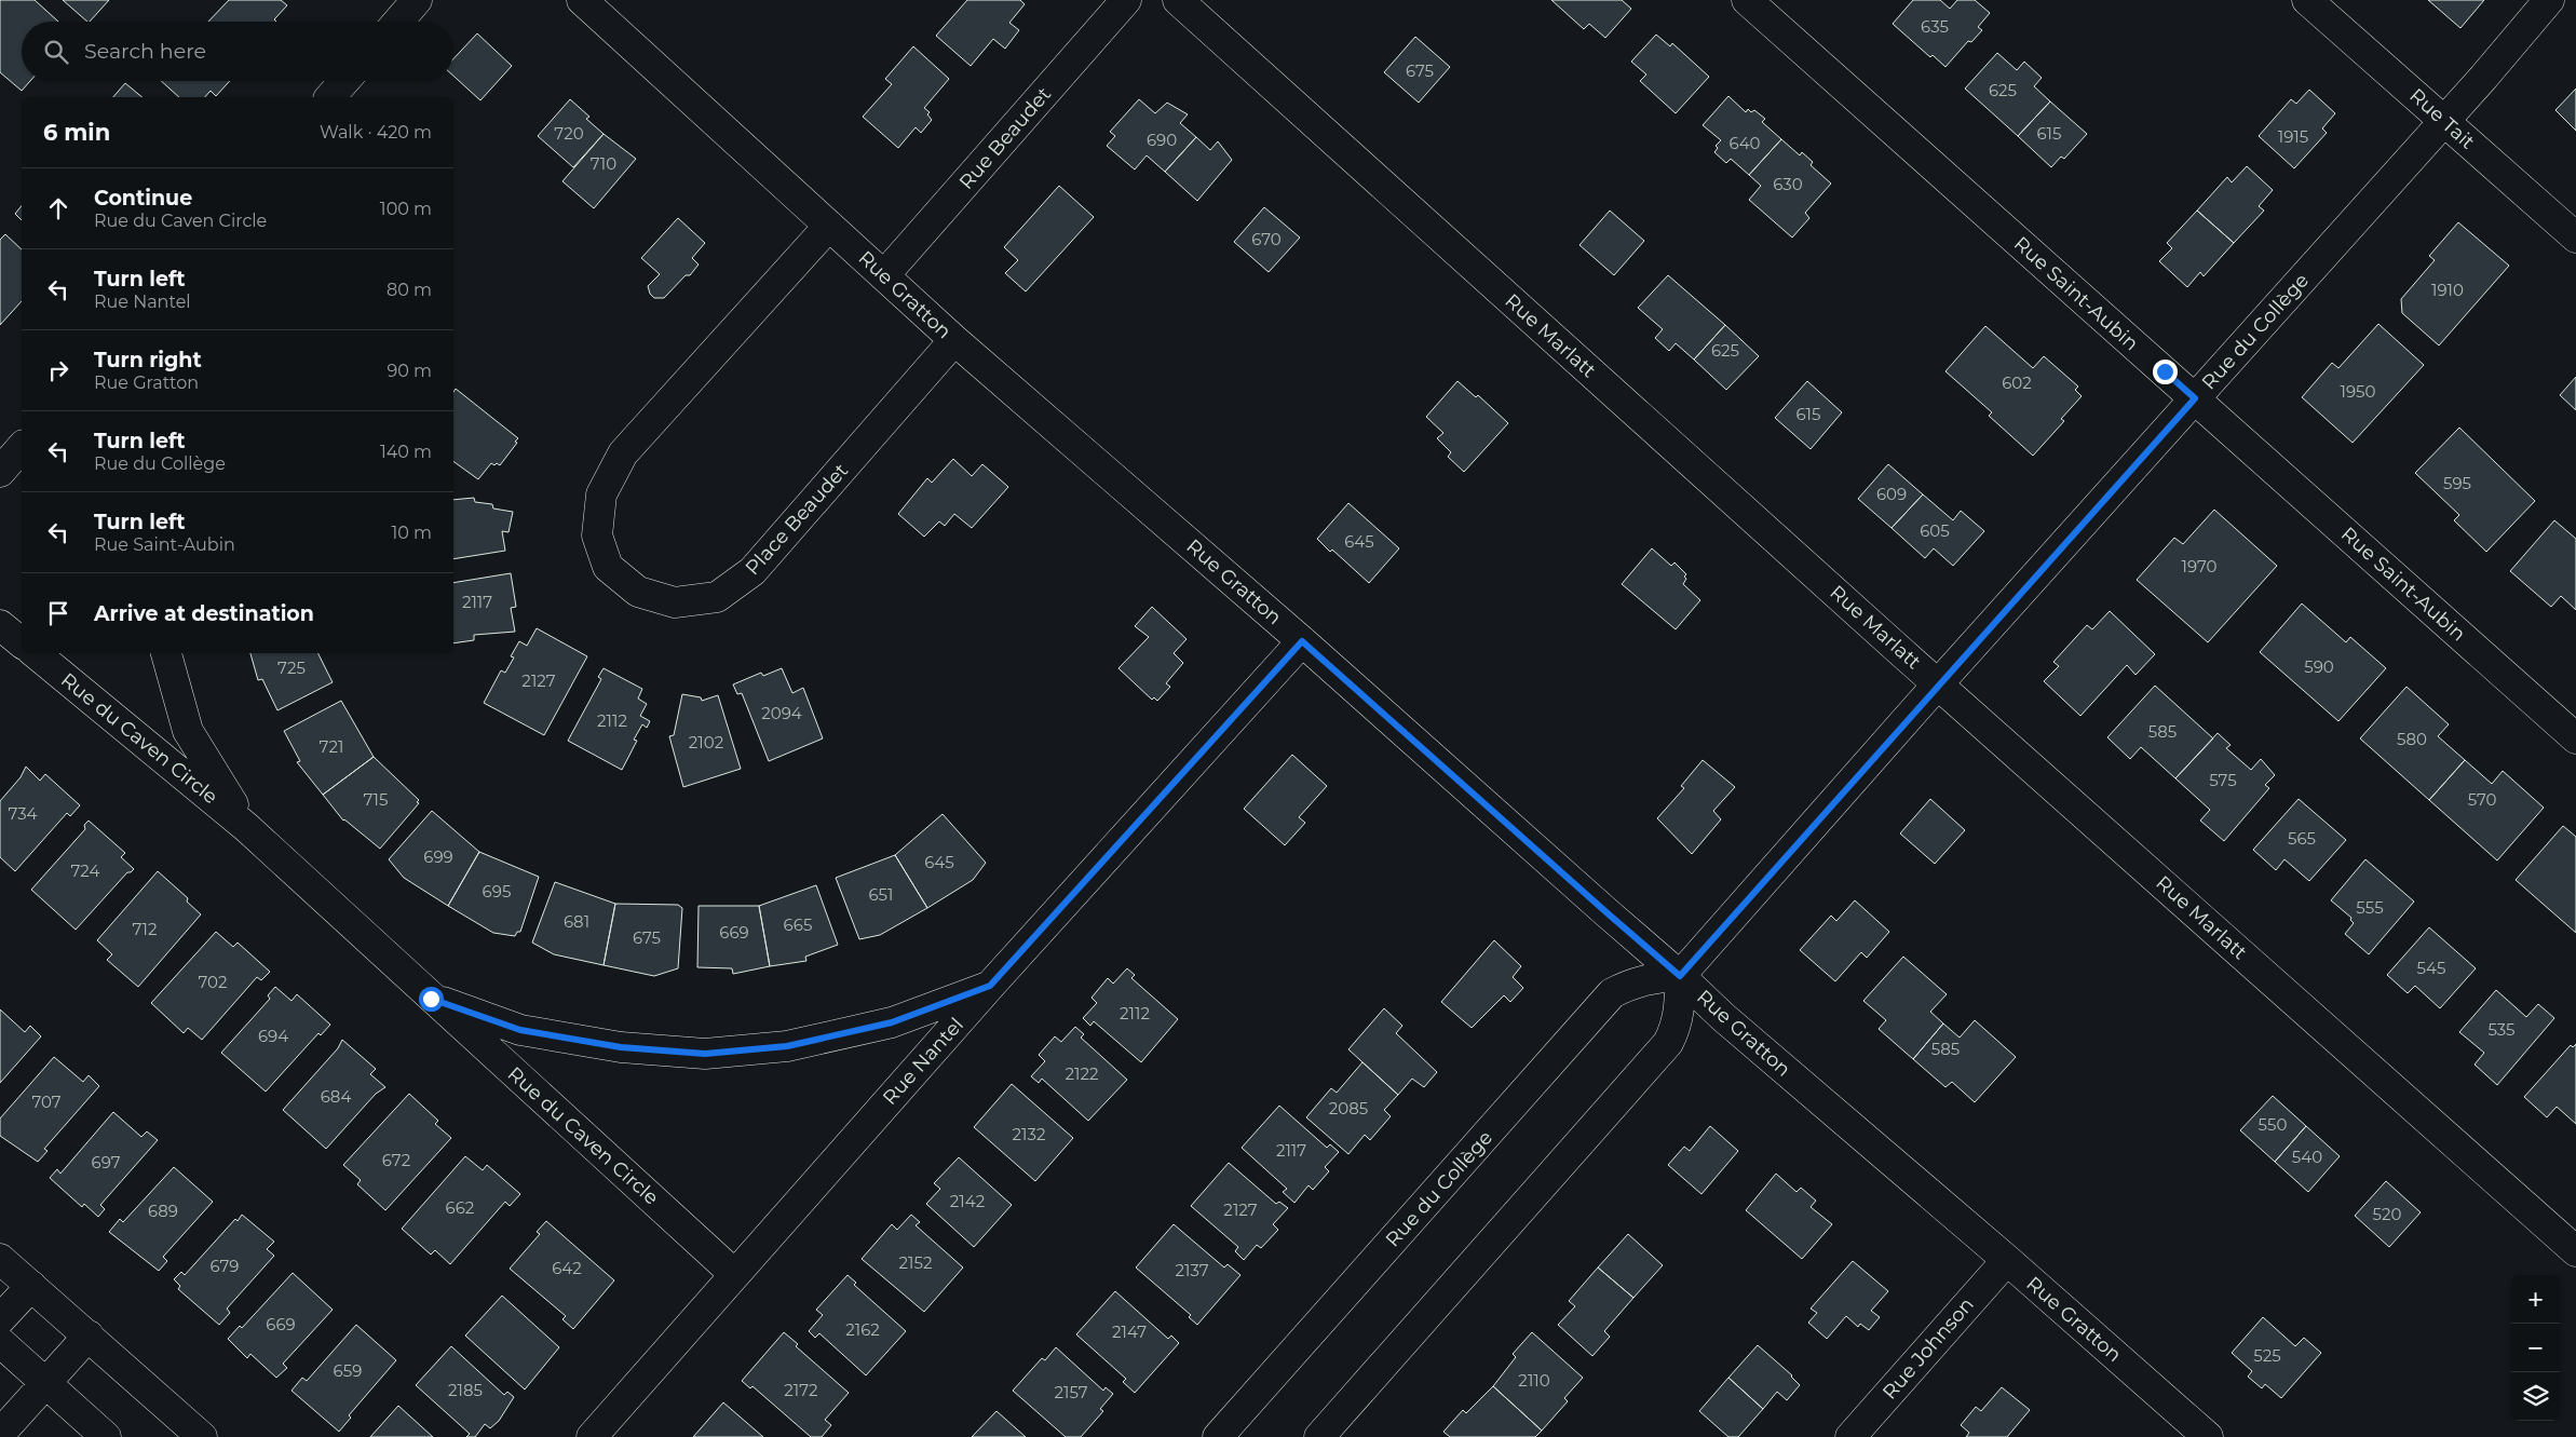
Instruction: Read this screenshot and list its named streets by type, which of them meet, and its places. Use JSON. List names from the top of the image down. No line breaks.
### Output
{"streets":{"street":["Rue Tait","Rue Beaudet","Rue Saint-Aubin","Rue Gratton","Rue du Collège","Rue Marlatt","Place Beaudet","Rue du Caven Circle","Rue Nantel","Rue Johnson"]},"crossings":[["Rue Tait","Rue du Collège"],["Rue Beaudet","Rue Gratton"],["Rue Saint-Aubin","Rue du Collège"],["Rue Gratton","Rue du Collège"],["Rue Gratton","Place Beaudet"],["Rue Gratton","Rue Nantel"],["Rue Gratton","Rue Johnson"],["Rue du Collège","Rue Marlatt"],["Rue du Caven Circle","Rue Nantel"]],"house_numbers":["635","675","625","720","615","1915","690","640","710","630","670","1910","625","602","1950","615","595","609","605","645","1970","2117","590","725","2127","2094","2112","585","580","2102","721","575","715","570","734","565","699","645","724","695","651","555","681","665","712","669","675","545","702","2112","535","694","585","2122","684","707","2085","550","2132","2117","540","672","697","2142","662","2127","689","520","2152","679","642","2137","669","2162","2147","525","659","2110","2185","2172","2157"],"page":{"search":"Search here","heading":["6 min","Walk · 420 m"],"list":[["Continue","Rue du Caven Circle","100 m"],["Turn left","Rue Nantel","80 m"],["Turn right","Rue Gratton","90 m"],["Turn left","Rue du Collège","140 m"],["Turn left","Rue Saint-Aubin","10 m"],"Arrive at destination"],"map_buttons":["+","−"]}}
